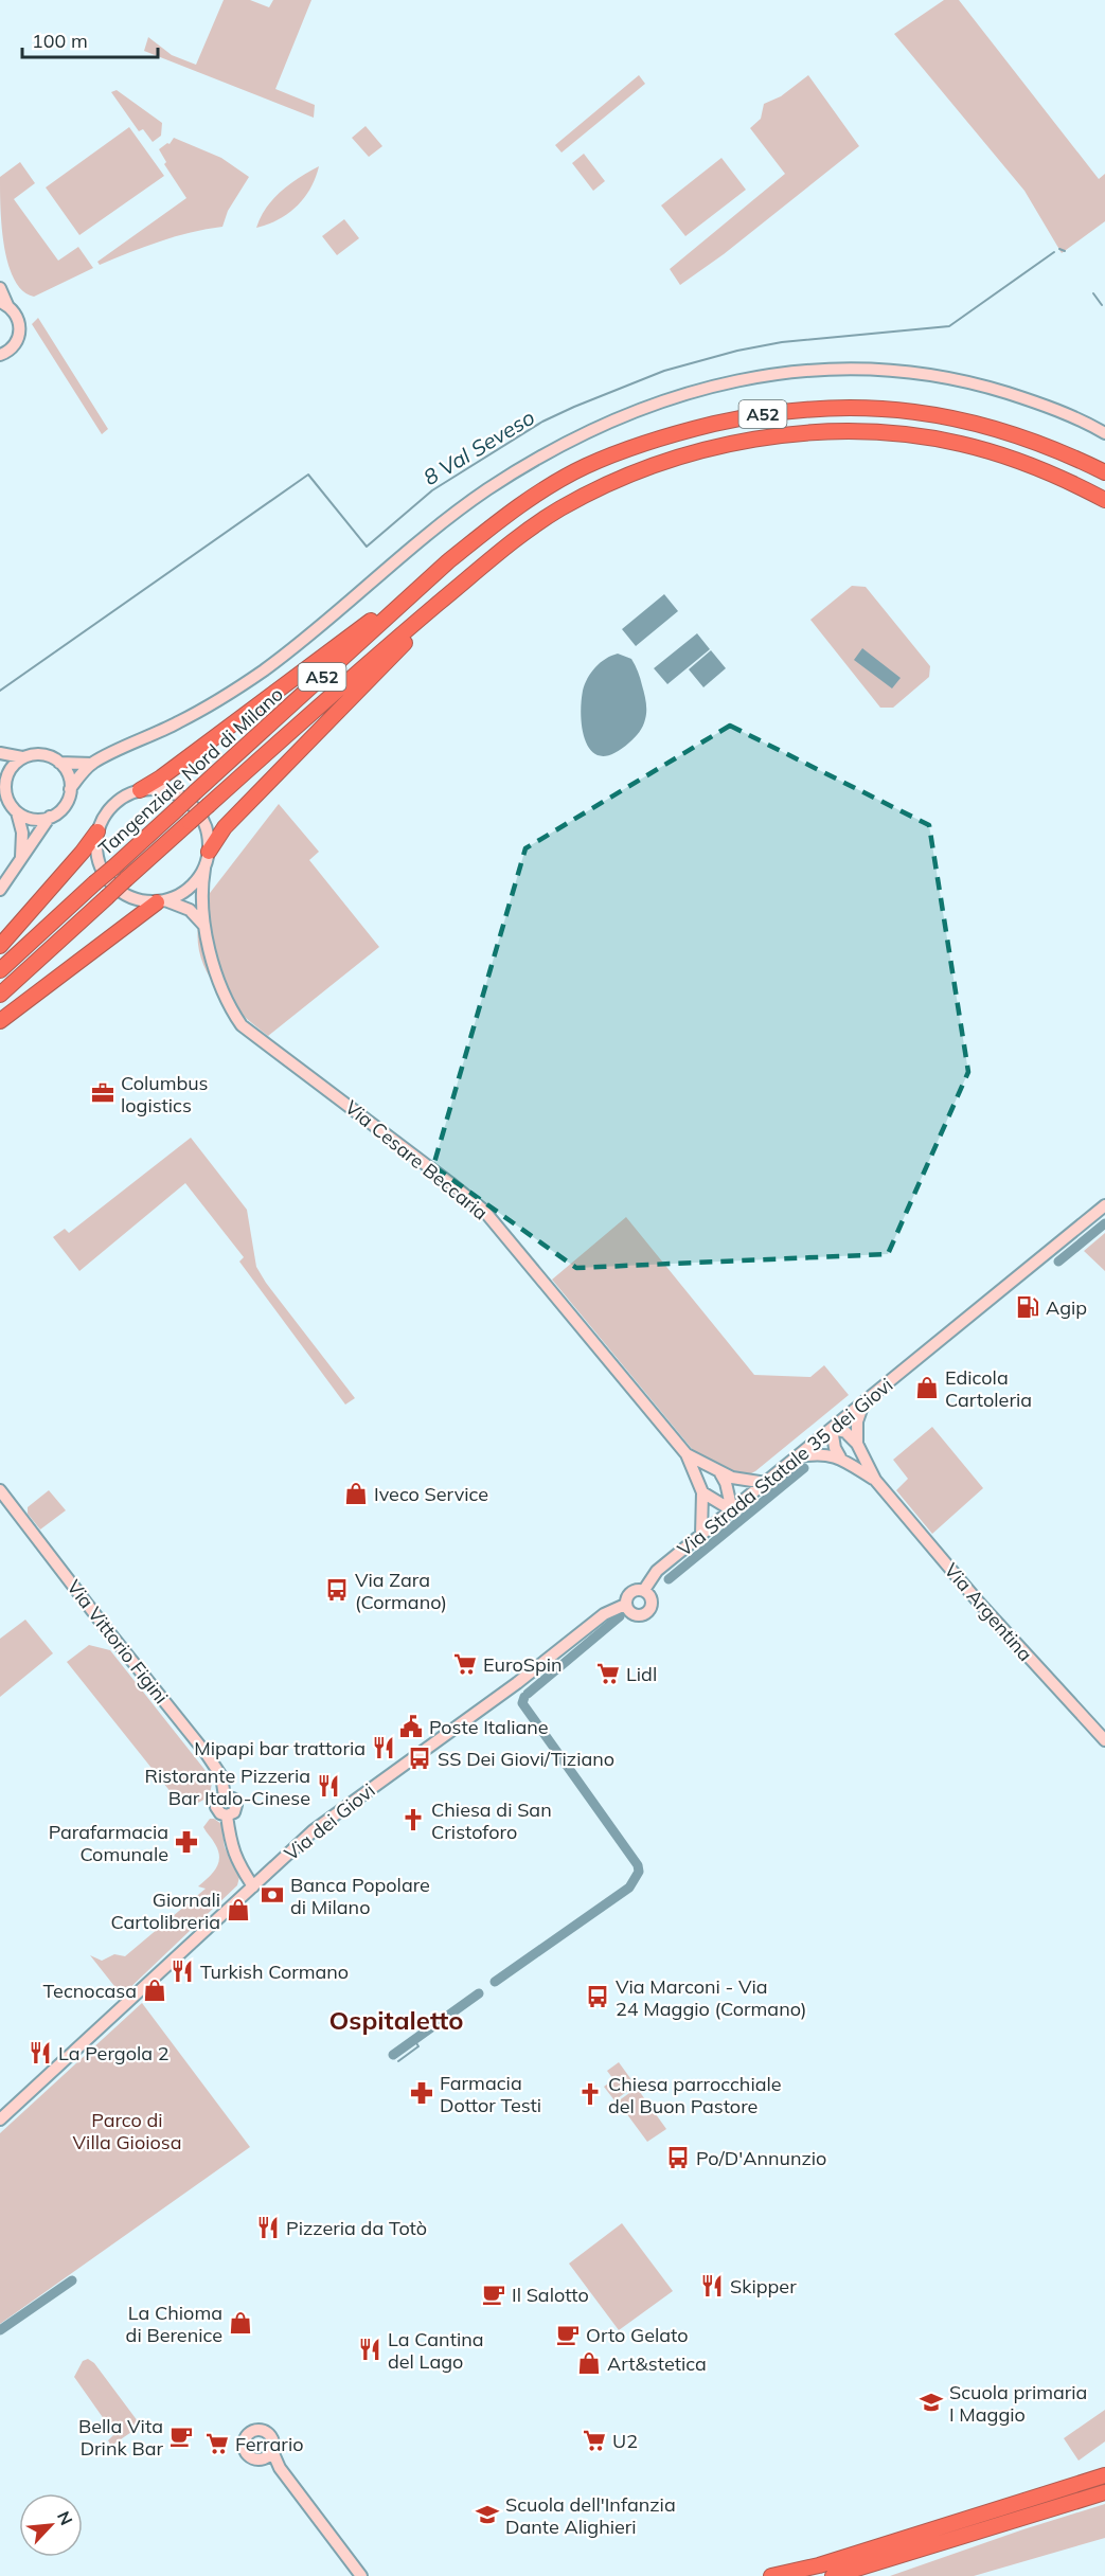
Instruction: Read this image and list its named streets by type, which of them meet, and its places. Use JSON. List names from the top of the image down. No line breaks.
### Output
{"streets":{"highway":["A52","Tangenziale Nord di Milano"],"main road":["Via Cesare Beccaria","Via Strada Statale 35 dei Giovi","Via Argentina","Via Vittorio Figini","Via dei Giovi"]},"crossings":[["Via Strada Statale 35 dei Giovi","Via Argentina"],["Via Strada Statale 35 dei Giovi","Via dei Giovi"],["Via Vittorio Figini","Via dei Giovi"]],"districts":["Ospitaletto"],"water":["8 Val Seveso"],"parks":["Parco di Villa Gioiosa"],"places":{"office":["Columbus logistics"],"fuel station":["Agip"],"shop":["Edicola Cartoleria","Iveco Service","Giornali Cartolibreria","Tecnocasa","La Chioma di Berenice","Art&stetica"],"bus stop":["Via Zara (Cormano)","SS Dei Giovi/Tiziano","Via Marconi - Via 24 Maggio (Cormano)","Po/D'Annunzio"],"supermarket":["EuroSpin","Lidl","U2","Ferrario"],"public building":["Poste Italiane"],"restaurant":["Mipapi bar trattoria","Ristorante Pizzeria Bar Italo-Cinese","Turkish Cormano","La Pergola 2","Pizzeria da Totò","Skipper","La Cantina del Lago"],"church":["Chiesa di San Cristoforo","Chiesa parrocchiale del Buon Pastore"],"pharmacy":["Parafarmacia Comunale","Farmacia Dottor Testi"],"bank":["Banca Popolare di Milano"],"cafe":["Il Salotto","Orto Gelato","Bella Vita Drink Bar"],"school or university":["Scuola primaria I Maggio","Scuola dell'Infanzia Dante Alighieri"]},"scale_bar":"100 m","north":"top right"}
